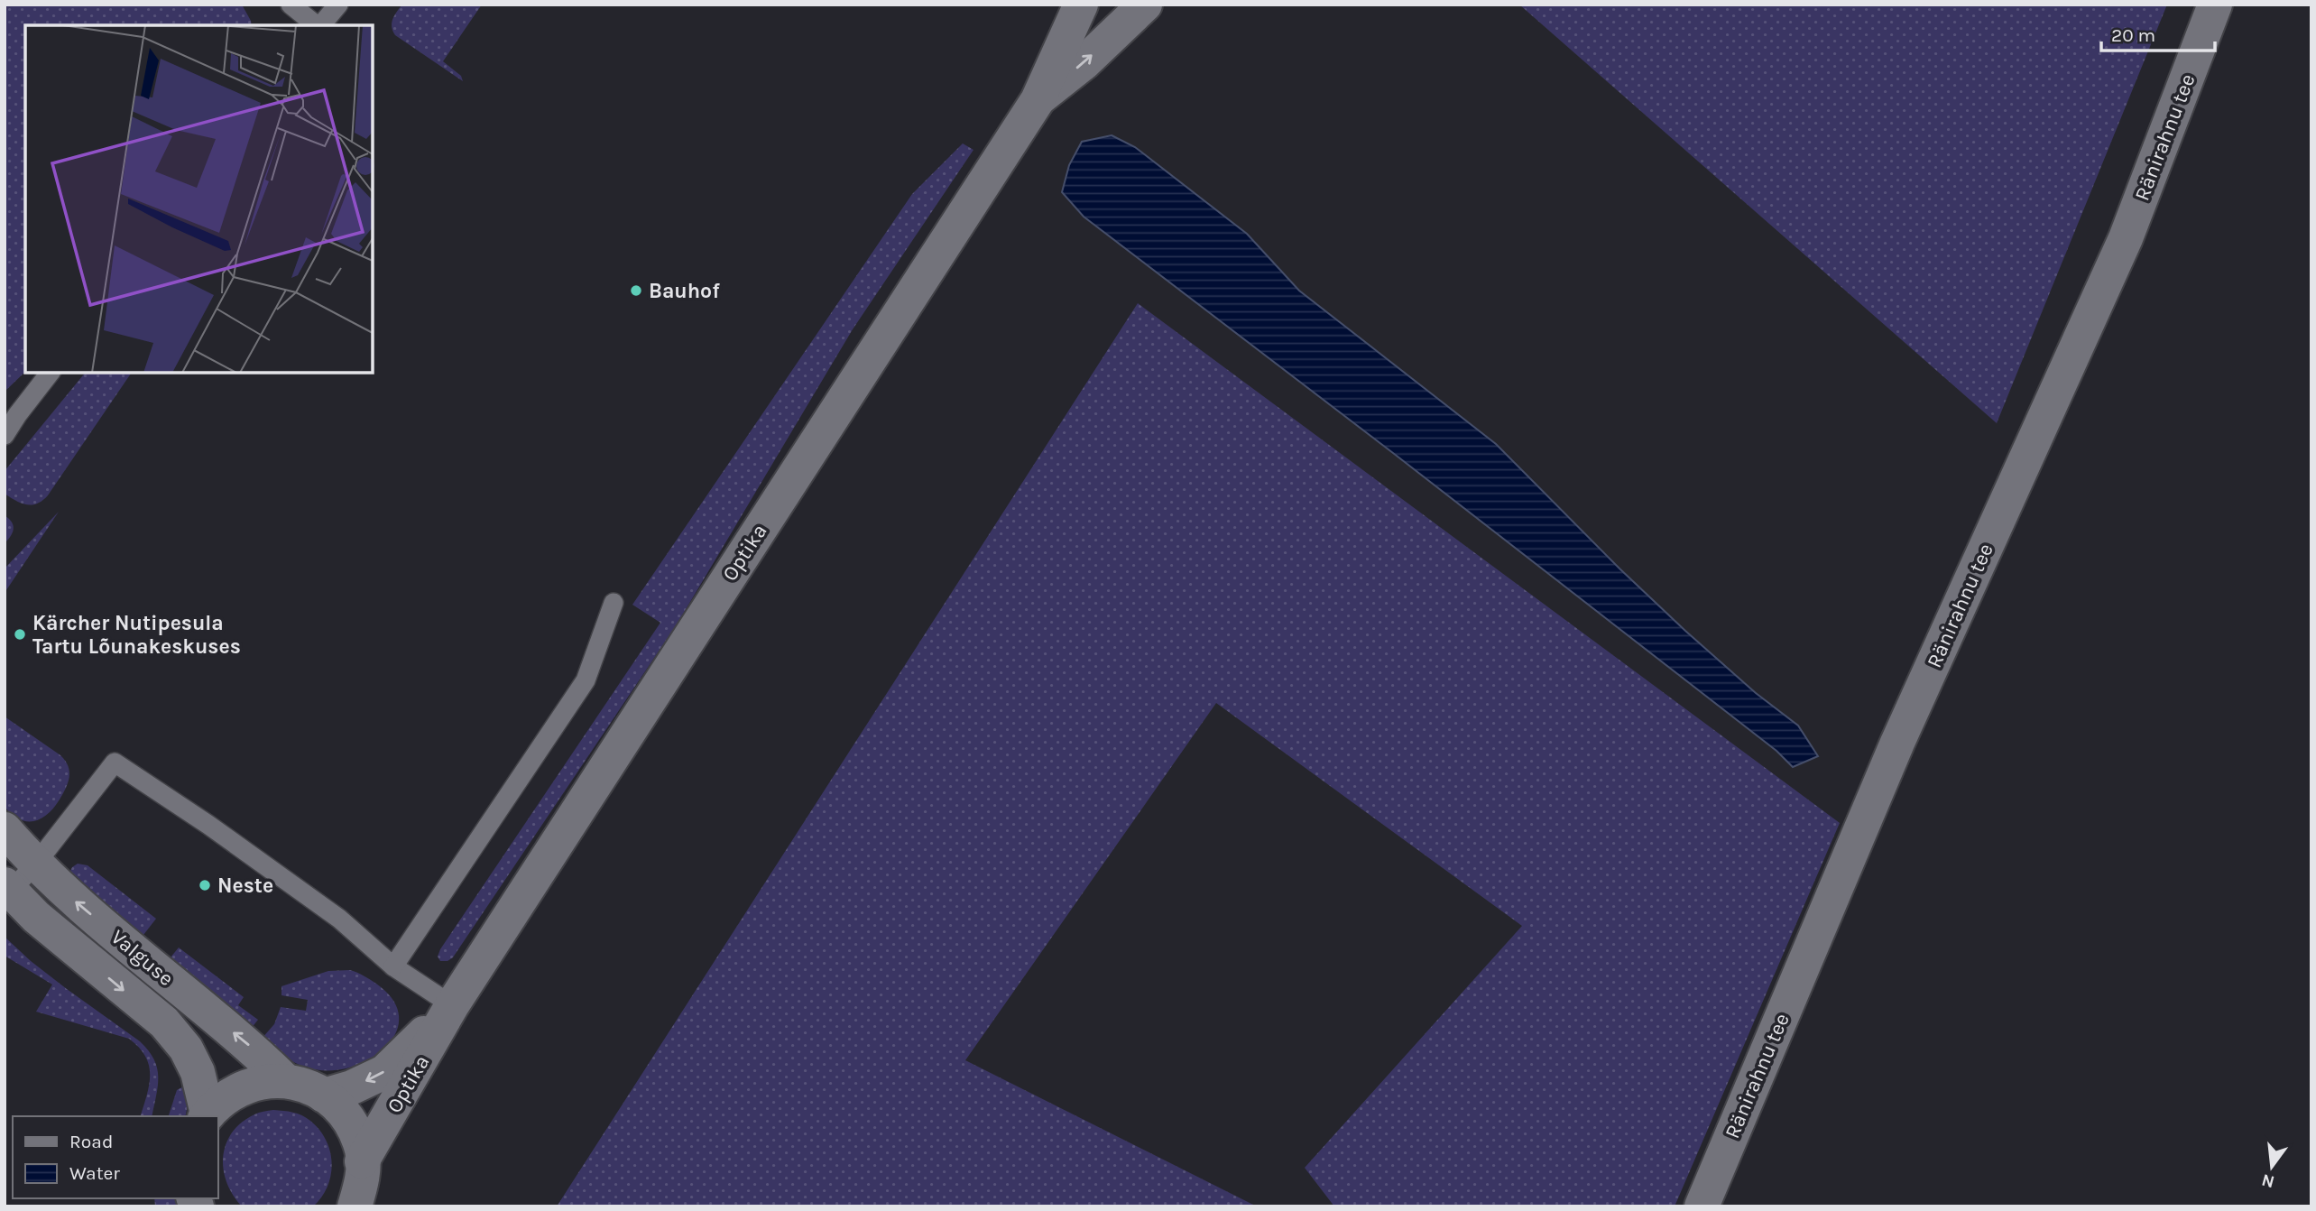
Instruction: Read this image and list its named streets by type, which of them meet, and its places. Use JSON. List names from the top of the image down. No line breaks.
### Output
{"streets":{"street":["Ränirahnu tee","Optika","Valguse"]},"places":["Bauhof","Kärcher Nutipesula Tartu Lõunakeskuses","Neste"],"legend":["Road","Water"],"scale_bar":"20 m","north":"bottom"}
